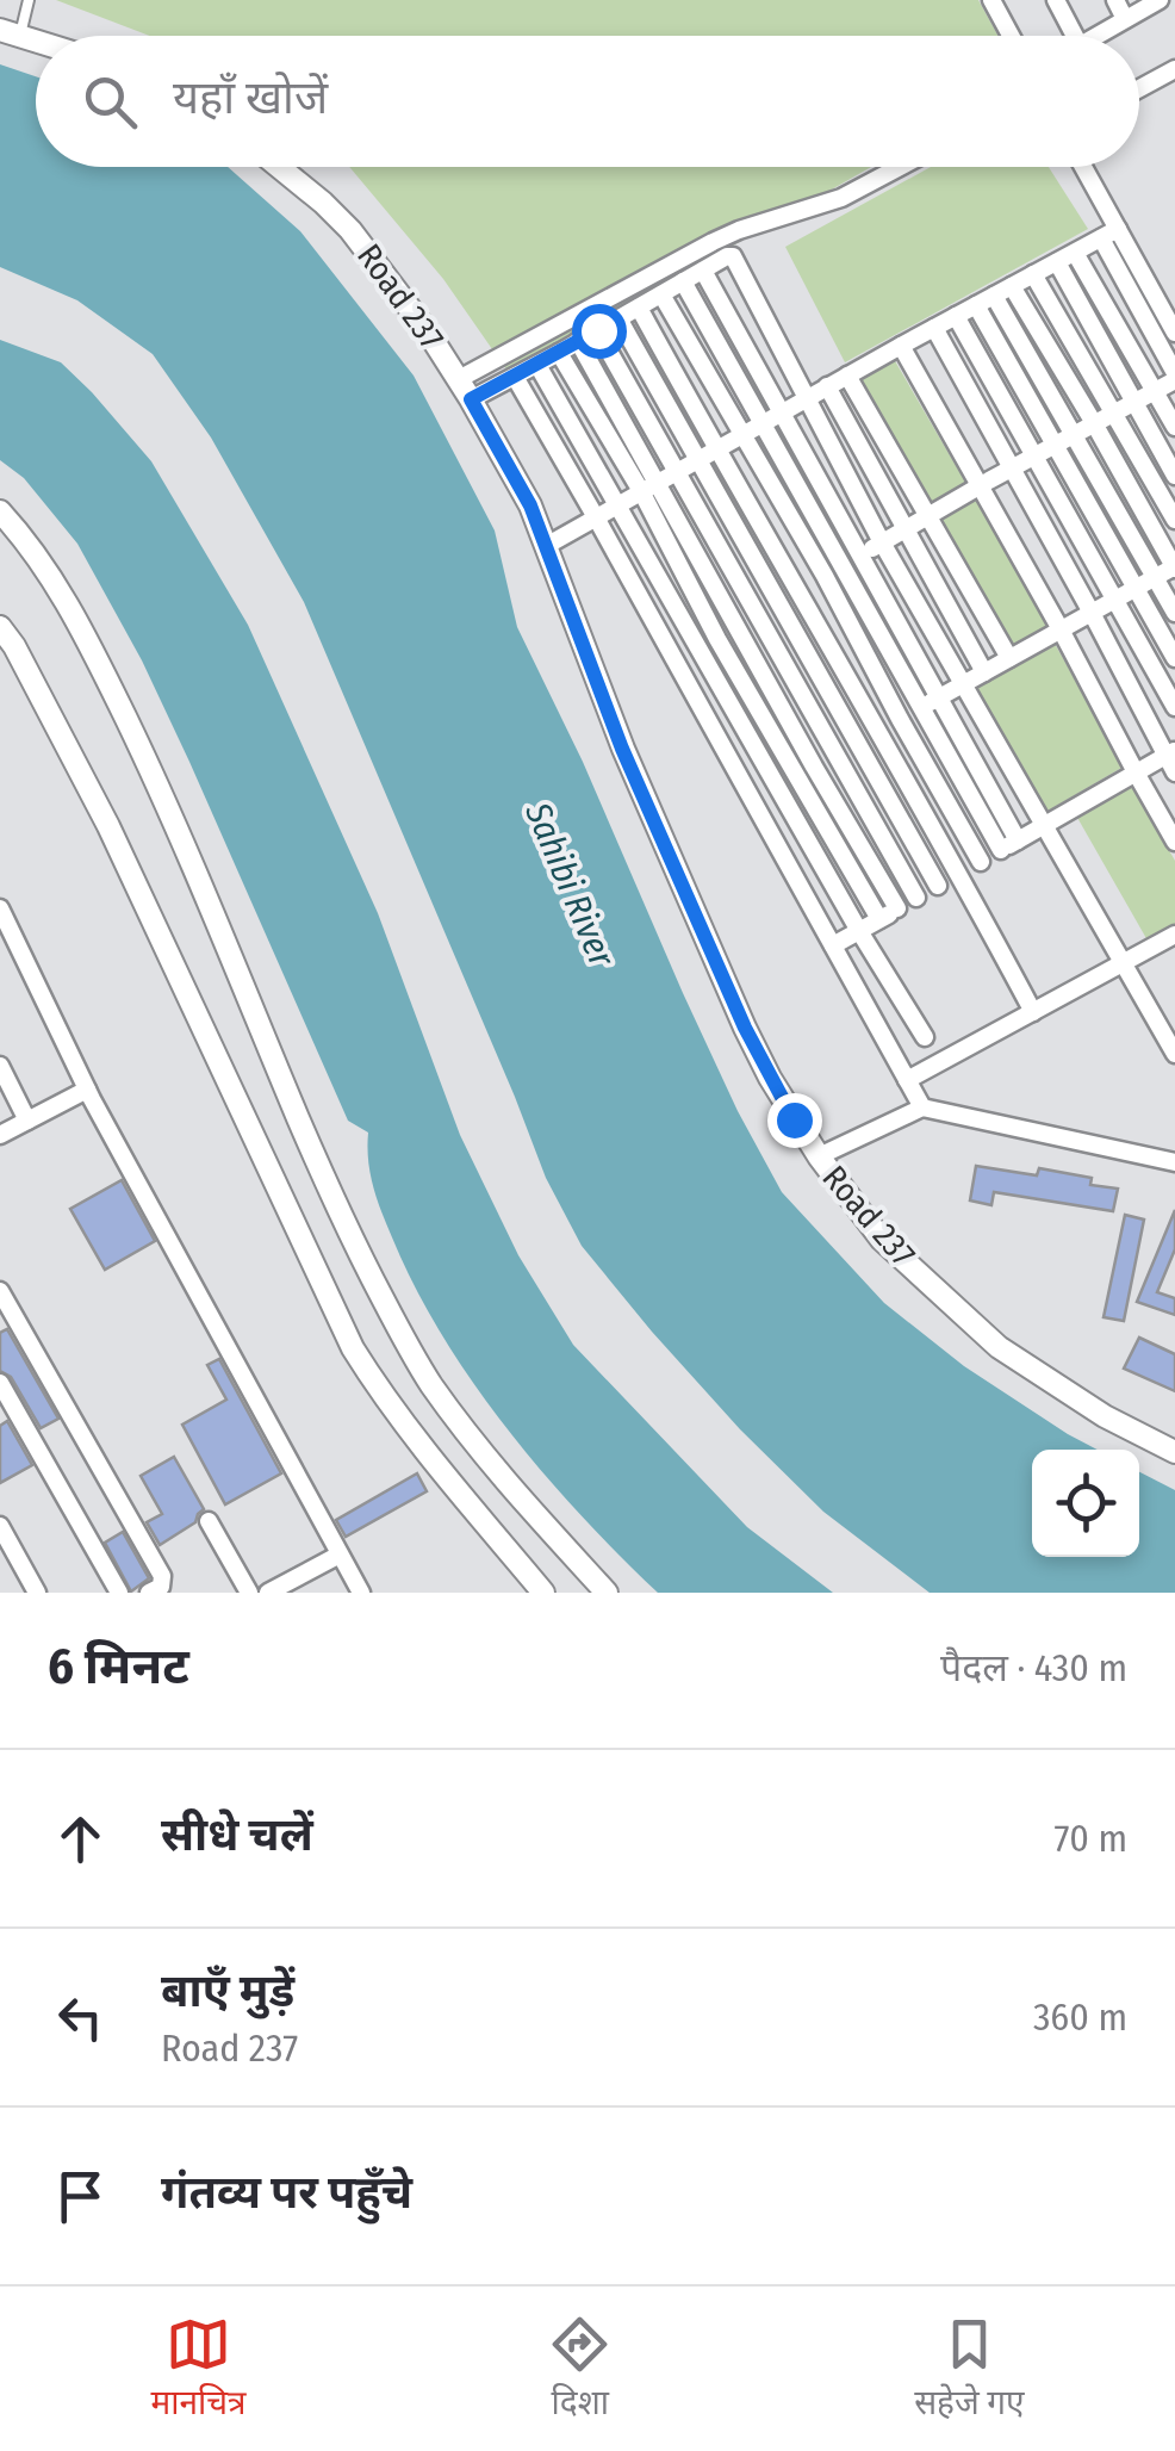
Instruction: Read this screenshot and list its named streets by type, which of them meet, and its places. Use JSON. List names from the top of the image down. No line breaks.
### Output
{"streets":{"street":["Road 237"]},"water":["Sahibi River"],"page":{"search":"यहाँ खोजें","heading":["6 मिनट","पैदल · 430 m"],"list":[["सीधे चलें","70 m"],["बाएँ मुड़ें","Road 237","360 m"],"गंतव्य पर पहुँचे"],"nav":["मानचित्र","दिशा","सहेजे गए"]}}
